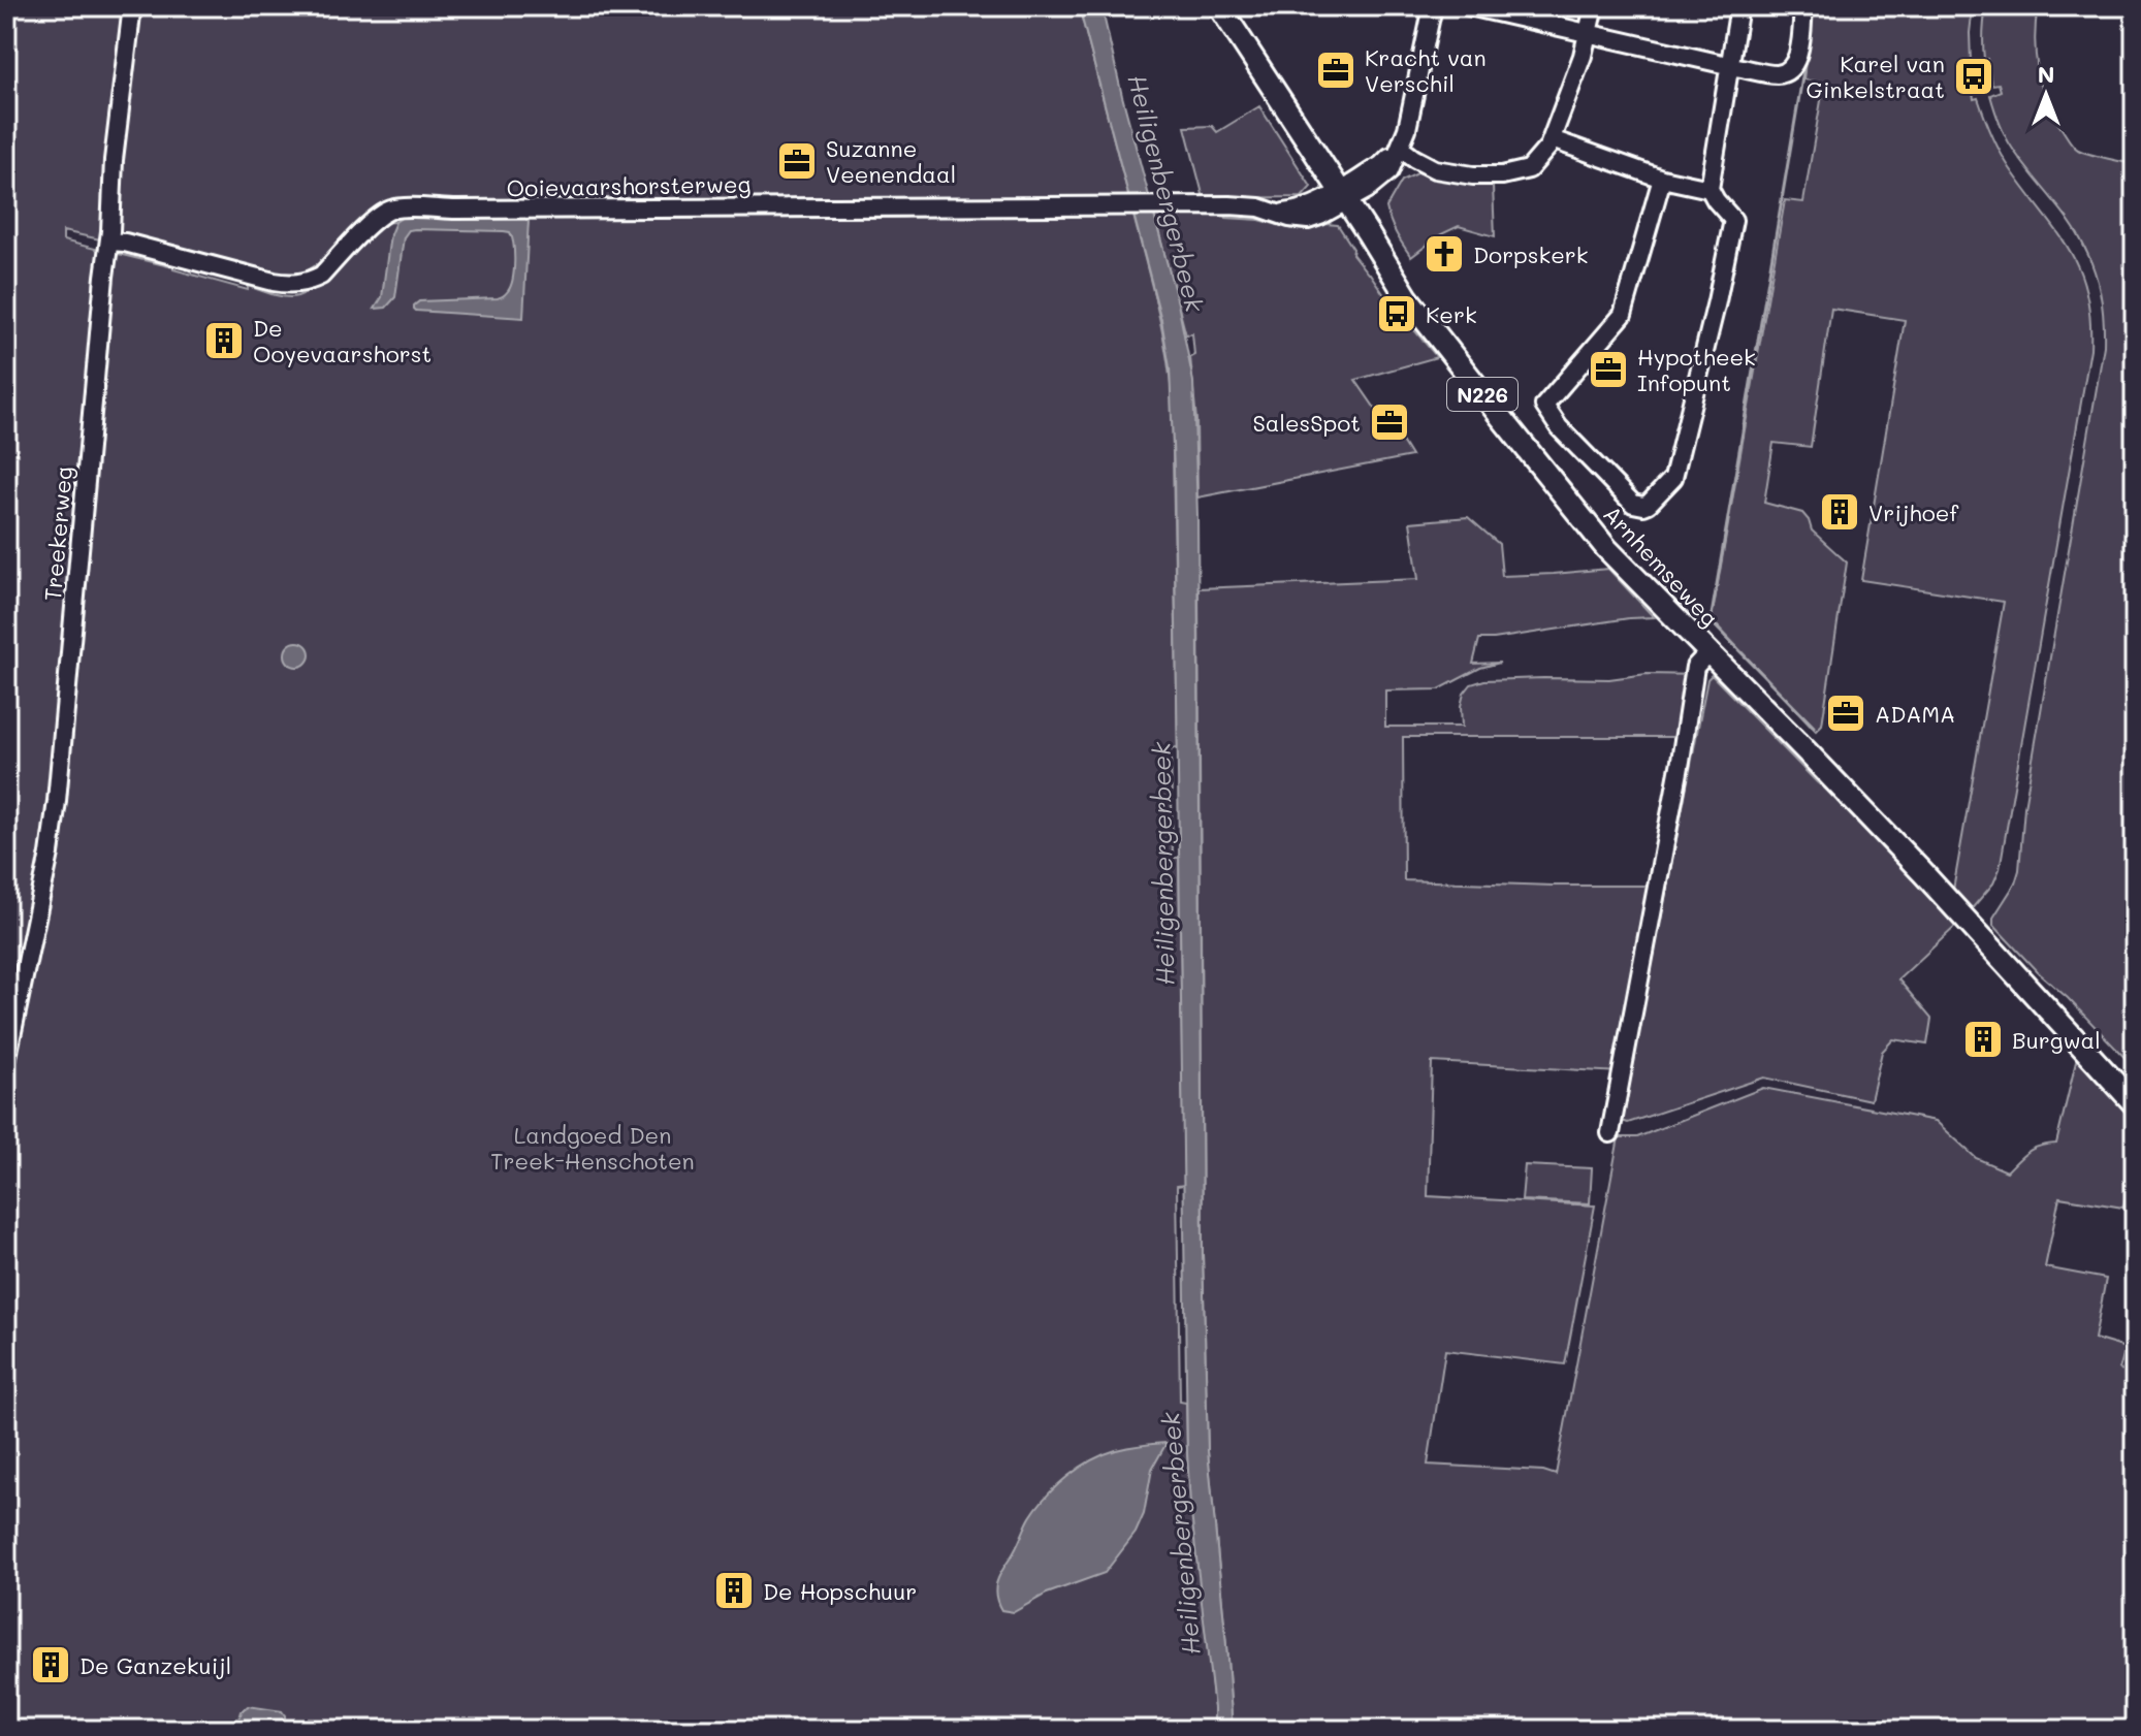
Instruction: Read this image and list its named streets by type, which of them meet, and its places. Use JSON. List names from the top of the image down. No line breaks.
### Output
{"streets":{"main road":["N226","Arnhemseweg"],"street":["Ooievaarshorsterweg","Treekerweg"]},"crossings":[["Ooievaarshorsterweg","Treekerweg"],["Ooievaarshorsterweg","Arnhemseweg"]],"water":["Heiligenbergerbeek"],"parks":["Landgoed Den Treek-Henschoten"],"places":{"office":["Kracht van Verschil","Suzanne Veenendaal","Hypotheek Infopunt","SalesSpot","ADAMA"],"bus stop":["Karel van Ginkelstraat","Kerk"],"church":["Dorpskerk"],"building":["De Ooyevaarshorst","Vrijhoef","Burgwal","De Hopschuur","De Ganzekuijl"]},"north":"top"}
